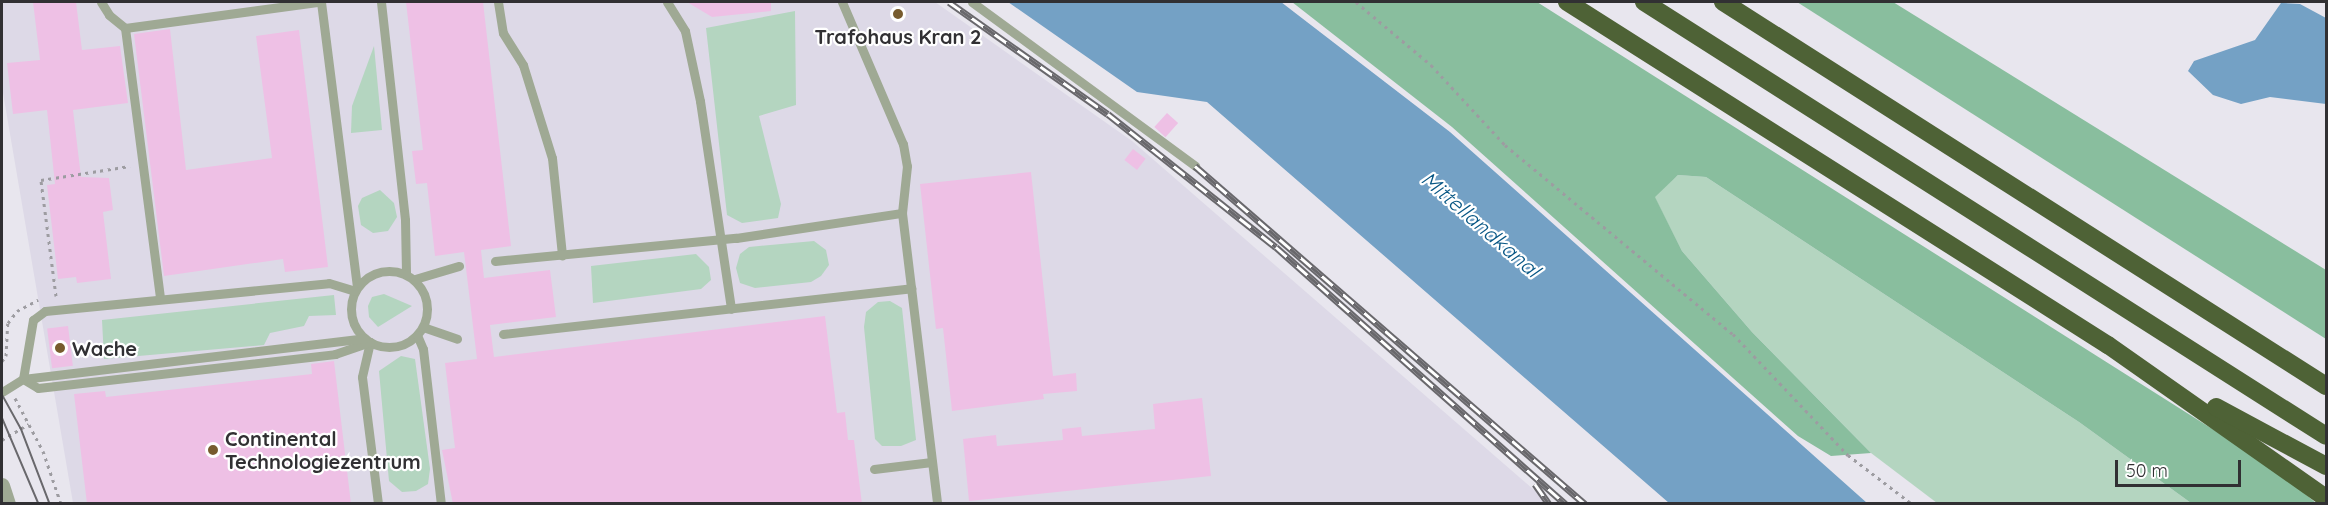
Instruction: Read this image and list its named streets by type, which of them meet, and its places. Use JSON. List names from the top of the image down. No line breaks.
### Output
{"water":["Mittellandkanal"],"places":["Trafohaus Kran 2","Wache","Continental Technologiezentrum"],"scale_bar":"50 m"}
